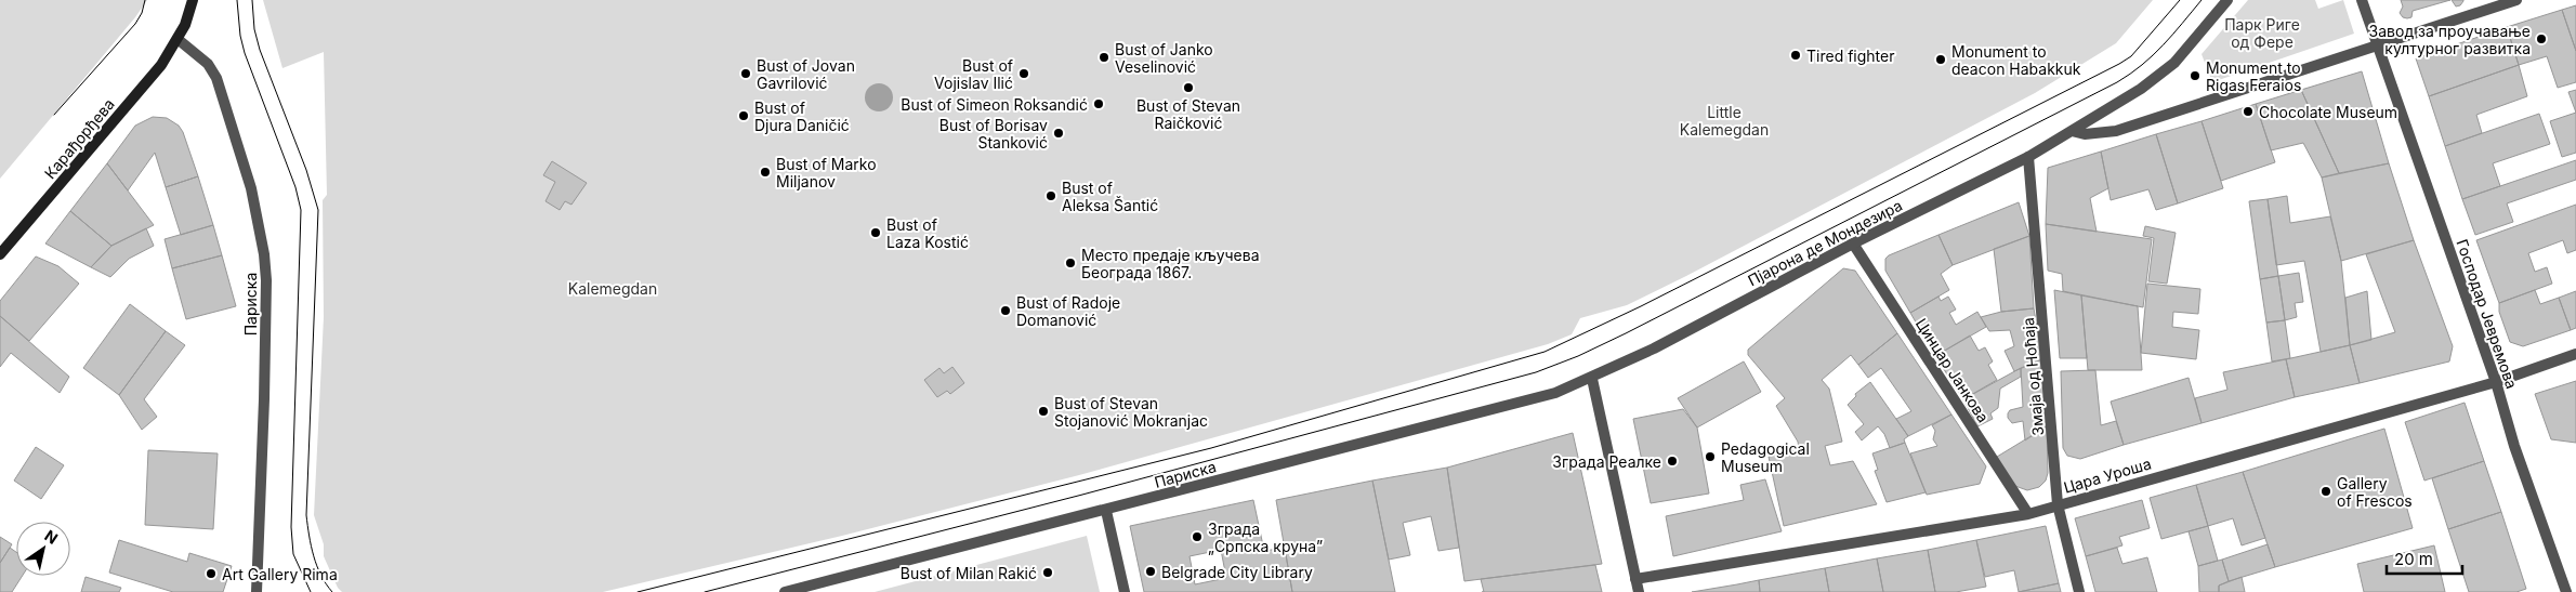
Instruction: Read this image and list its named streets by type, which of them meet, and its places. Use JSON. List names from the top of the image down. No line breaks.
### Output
{"streets":{"main road":["Карађорђева"],"street":["Пјарона де Мондезира","Париска","Господар Јевремова","Цинцар Јанкова","Змаја од Ноћаја","Цара Уроша"]},"crossings":[["Карађорђева","Париска"],["Пјарона де Мондезира","Париска"],["Пјарона де Мондезира","Цинцар Јанкова"],["Пјарона де Мондезира","Змаја од Ноћаја"],["Господар Јевремова","Цара Уроша"],["Цинцар Јанкова","Цара Уроша"],["Змаја од Ноћаја","Цара Уроша"]],"parks":["Парк Риге од Фере","Little Kalemegdan","Kalemegdan"],"places":["Завод за проучавање културног развитка","Tired fighter","Bust of Janko Veselinović","Monument to deacon Habakkuk","Bust of Jovan Gavrilović","Bust of Vojislav Ilić","Monument to Rigas Feraios","Bust of Stevan Raičković","Bust of Simeon Roksandić","Chocolate Museum","Bust of Djura Daničić","Bust of Borisav Stanković","Bust of Marko Miljanov","Bust of Aleksa Šantić","Bust of Laza Kostić","Место предаје кључева Београда 1867.","Bust of Radoje Domanović","Bust of Stevan Stojanović Mokranjac","Pedagogical Museum","Зграда Реалке","Gallery of Frescos","Зграда „Српска круна”","Belgrade City Library","Bust of Milan Rakić","Art Gallery Rima"],"scale_bar":"20 m","north":"top right"}
